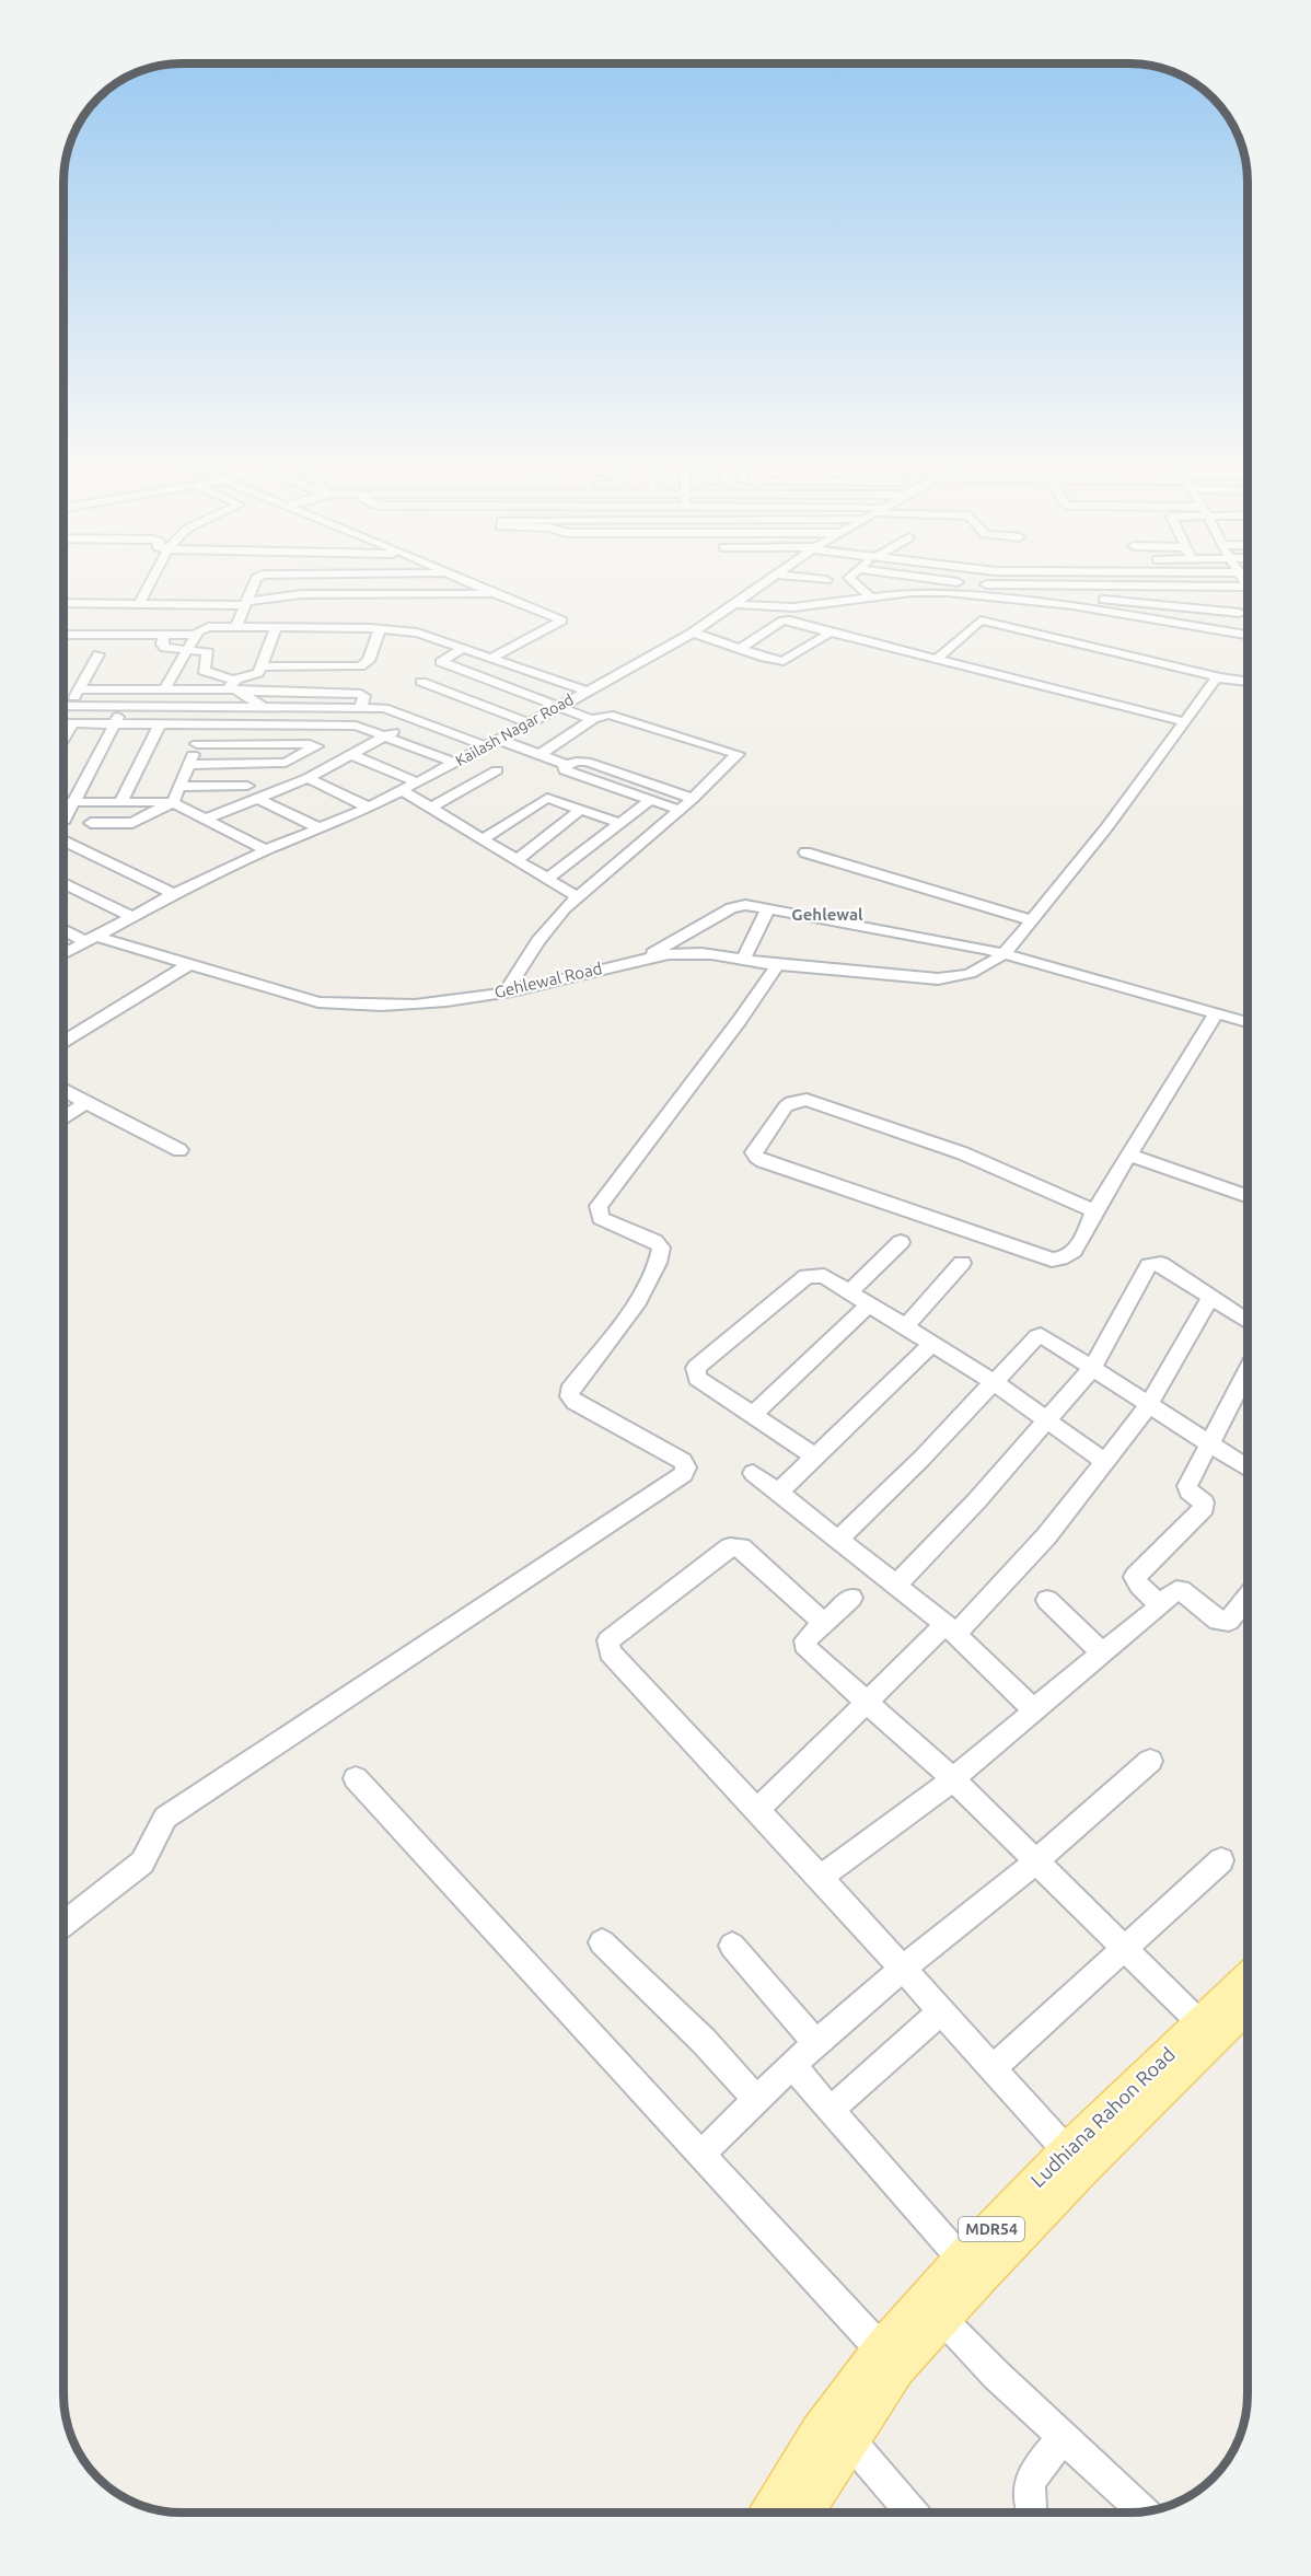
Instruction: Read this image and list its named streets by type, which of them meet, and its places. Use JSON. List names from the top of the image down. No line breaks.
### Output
{"streets":{"main road":["Ludhiana Rahon Road","MDR54"],"street":["Kailash Nagar Road","Gehlewal Road"]},"crossings":[["Kailash Nagar Road","Gehlewal Road"]],"districts":["Gehlewal"]}
